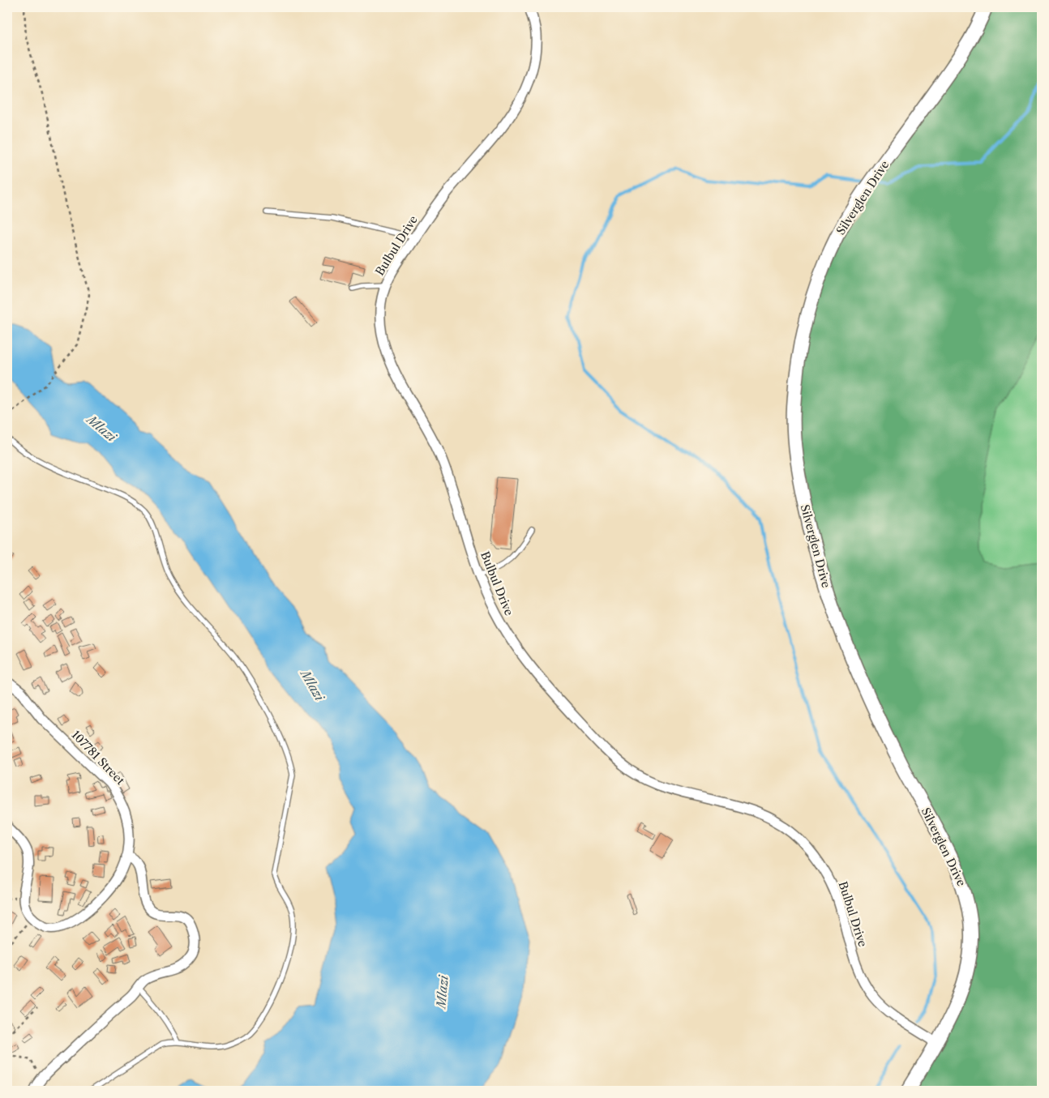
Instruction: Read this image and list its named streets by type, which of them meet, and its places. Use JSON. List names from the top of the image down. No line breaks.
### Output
{"streets":{"street":["Silverglen Drive","Bulbul Drive","107781 Street"]},"crossings":[["Silverglen Drive","Bulbul Drive"]],"water":["Mlazi"]}
